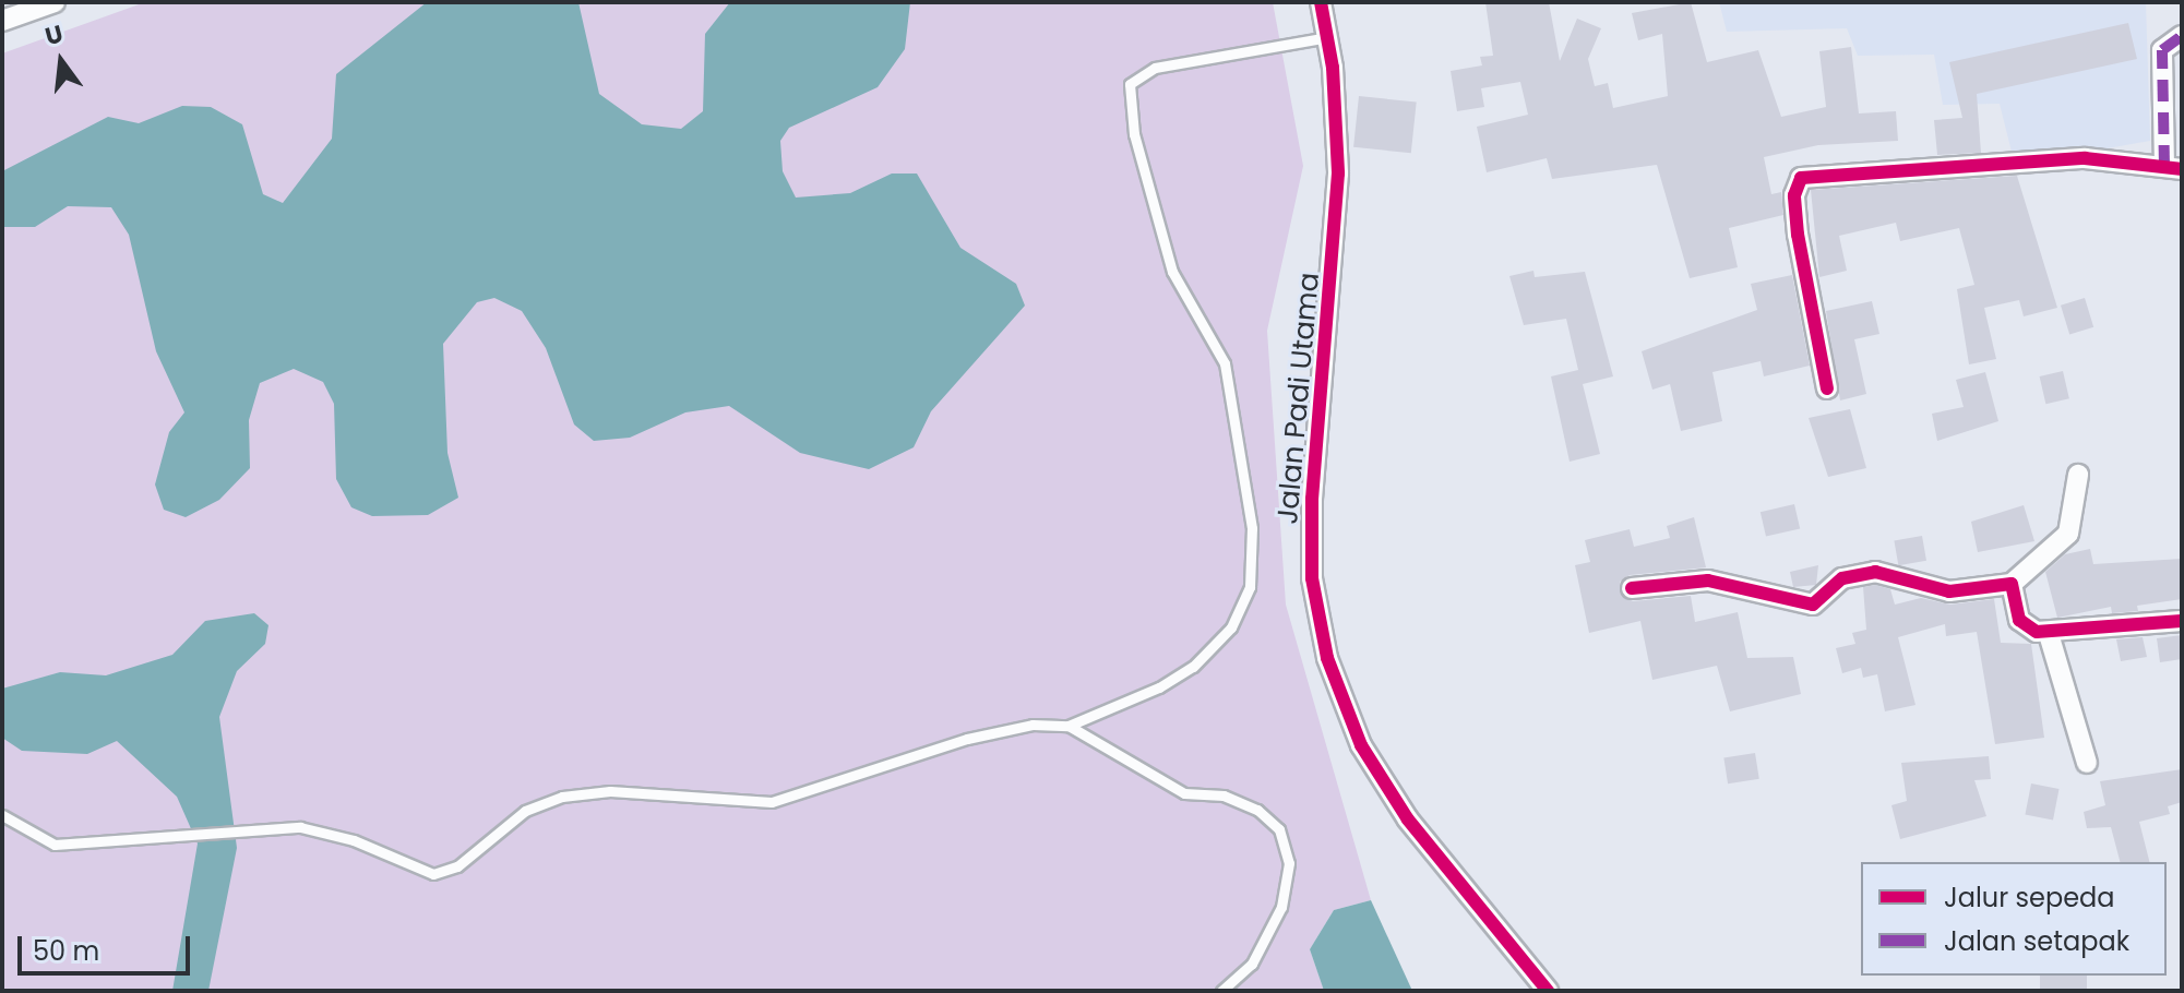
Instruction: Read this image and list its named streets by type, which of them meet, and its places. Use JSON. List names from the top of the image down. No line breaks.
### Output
{"streets":{"street":["Jalan Padi Utama"]},"legend":["Jalur sepeda","Jalan setapak"],"scale_bar":"50 m","north":"top"}
